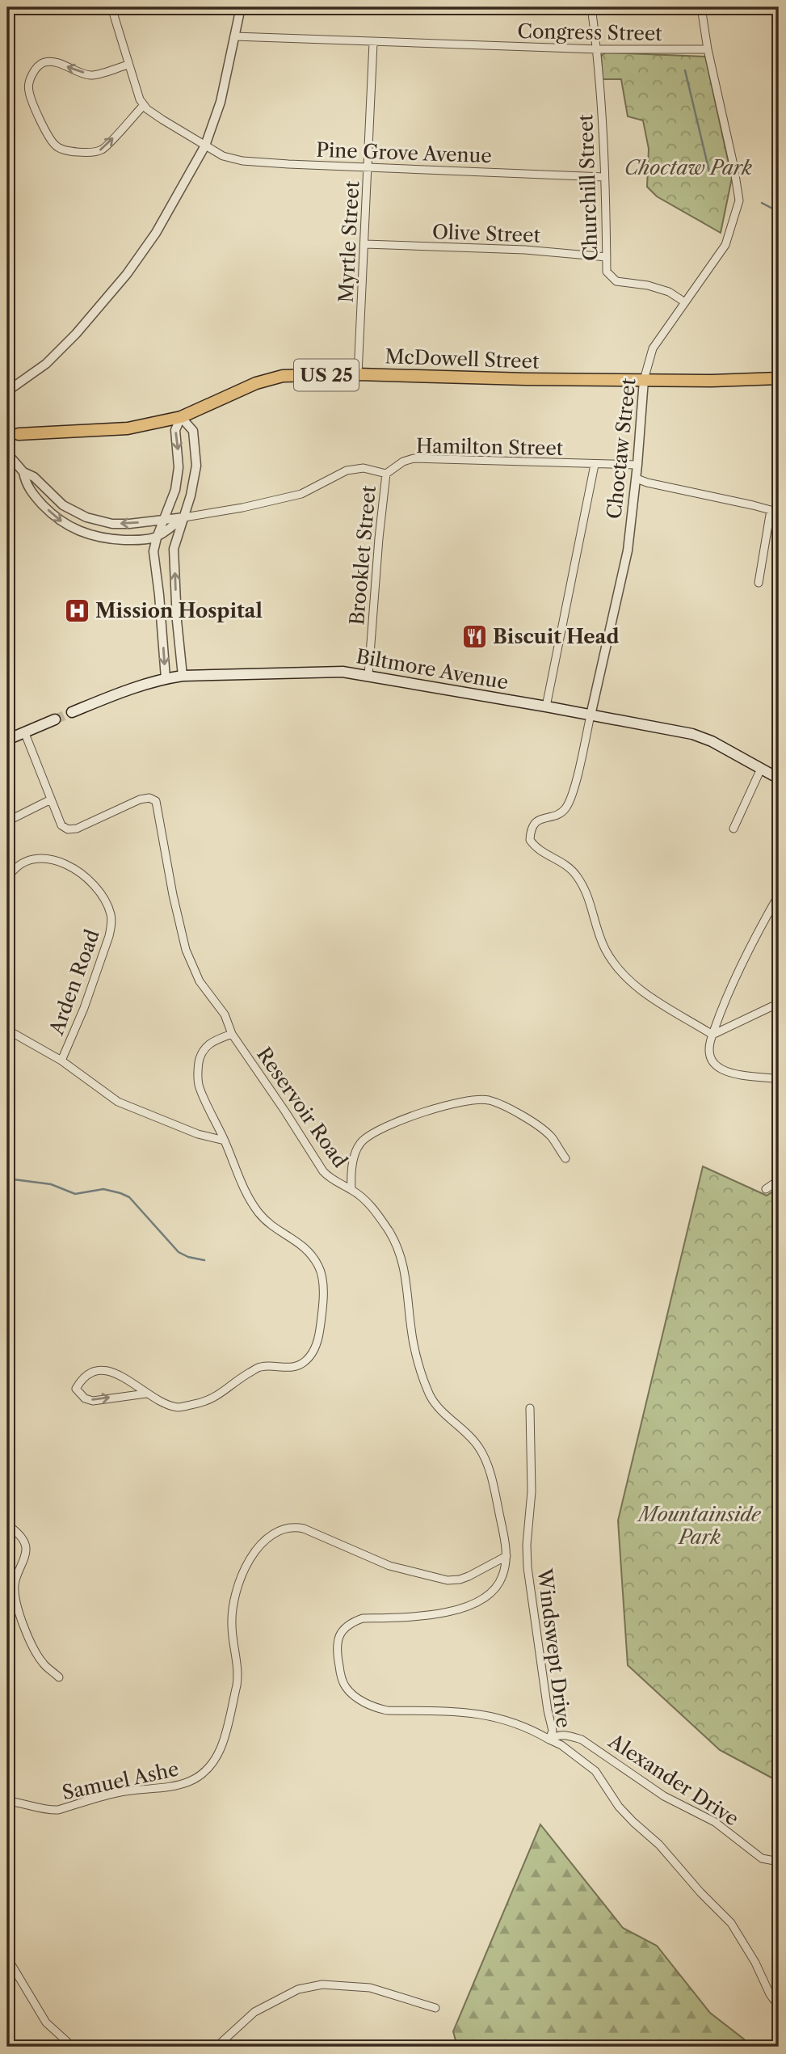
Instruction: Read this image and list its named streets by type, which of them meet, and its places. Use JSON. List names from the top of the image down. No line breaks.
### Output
{"streets":{"main road":["McDowell Street","US 25","Biltmore Avenue"],"street":["Congress Street","Pine Grove Avenue","Churchill Street","Olive Street","Myrtle Street","Hamilton Street","Choctaw Street","Brooklet Street","Arden Road","Reservoir Road","Windswept Drive","Alexander Drive","Samuel Ashe"]},"crossings":[["Congress Street","Churchill Street"],["Congress Street","Myrtle Street"],["Congress Street","Choctaw Street"],["Pine Grove Avenue","Churchill Street"],["Pine Grove Avenue","Myrtle Street"],["Churchill Street","Olive Street"],["Churchill Street","Choctaw Street"],["Olive Street","Myrtle Street"],["Myrtle Street","McDowell Street"],["McDowell Street","Choctaw Street"],["Hamilton Street","Choctaw Street"],["Hamilton Street","Brooklet Street"],["Choctaw Street","Biltmore Avenue"],["Brooklet Street","Biltmore Avenue"],["Reservoir Road","Windswept Drive"],["Reservoir Road","Alexander Drive"],["Reservoir Road","Samuel Ashe"],["Windswept Drive","Alexander Drive"]],"parks":["Choctaw Park","Mountainside Park"],"places":{"hospital":["Mission Hospital"],"restaurant":["Biscuit Head"]}}
